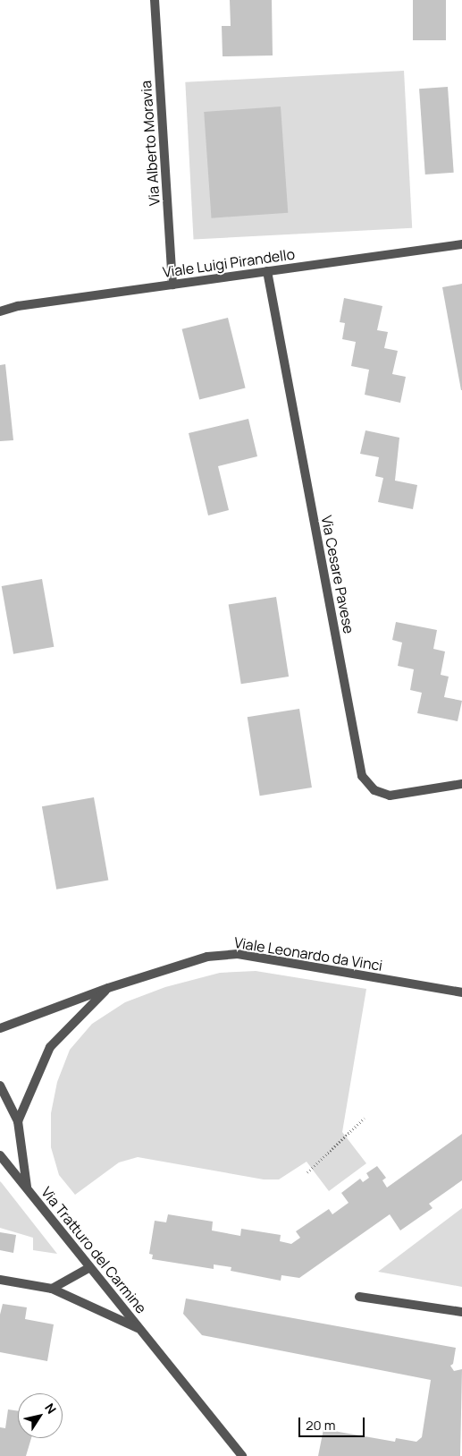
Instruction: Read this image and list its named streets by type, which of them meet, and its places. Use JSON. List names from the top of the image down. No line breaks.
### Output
{"streets":{"street":["Via Alberto Moravia","Viale Luigi Pirandello","Via Cesare Pavese","Viale Leonardo da Vinci","Via Tratturo del Carmine"]},"crossings":[["Via Alberto Moravia","Viale Luigi Pirandello"],["Viale Luigi Pirandello","Via Cesare Pavese"]],"scale_bar":"20 m","north":"top right"}
